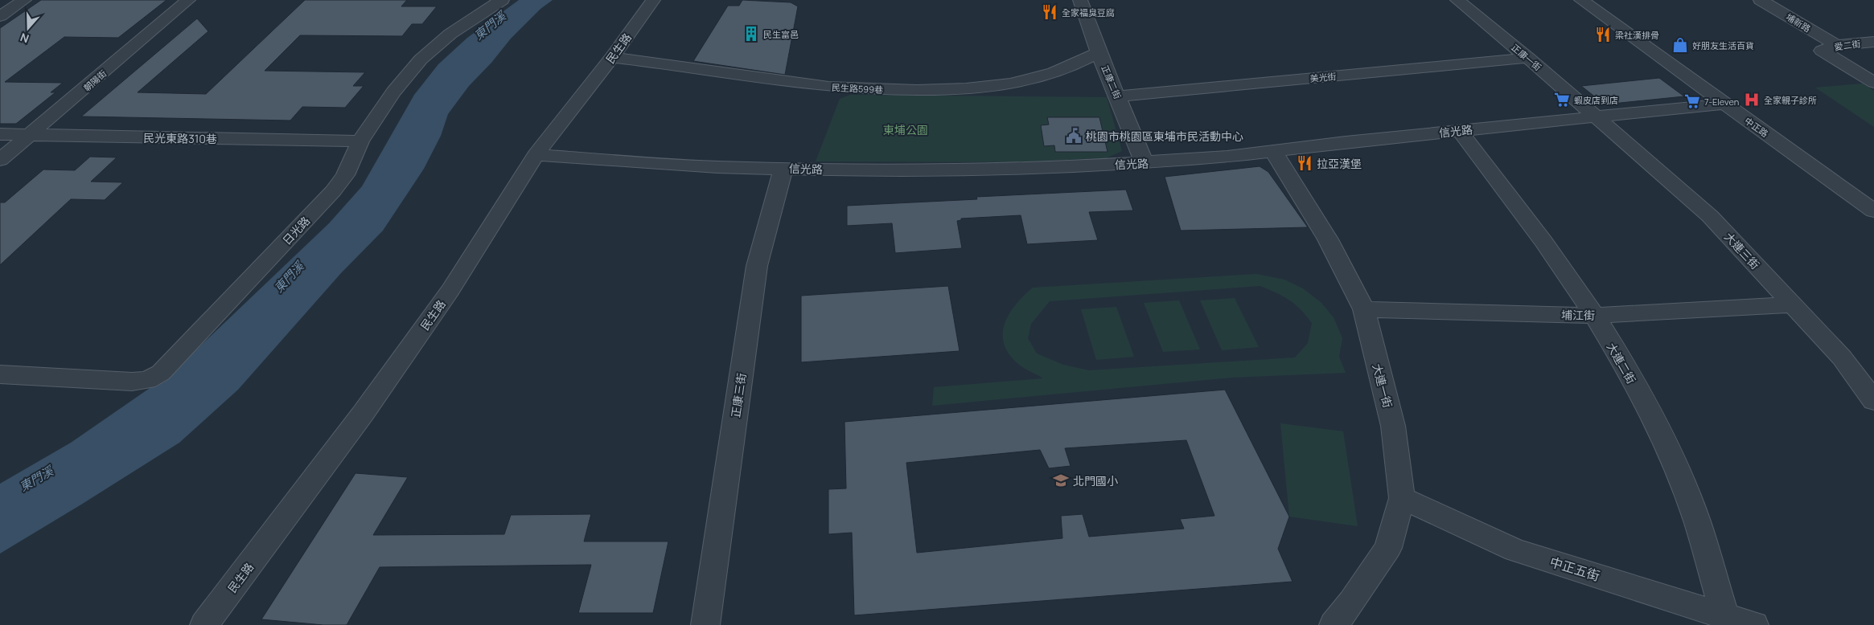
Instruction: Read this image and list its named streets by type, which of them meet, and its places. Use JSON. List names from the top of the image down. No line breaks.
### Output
{"streets":{"street":["埔新路","愛二街","民生路","正康一街","美光街","朝陽街","正康二街","民生路599巷","中正路","信光路","民光東路310巷","日光路","大連三街","埔江街","大連二街","大連一街","正康三街","中正五街"]},"crossings":[["埔新路","愛二街"],["民生路","民生路599巷"],["民生路","信光路"],["正康一街","美光街"],["正康一街","信光路"],["正康一街","大連三街"],["美光街","正康二街"],["朝陽街","民光東路310巷"],["正康二街","民生路599巷"],["正康二街","信光路"],["中正路","信光路"],["信光路","大連三街"],["信光路","大連二街"],["信光路","大連一街"],["信光路","正康三街"],["民光東路310巷","日光路"],["大連三街","埔江街"],["埔江街","大連二街"],["埔江街","大連一街"],["大連二街","中正五街"],["大連一街","中正五街"]],"water":["東門溪"],"parks":["東埔公園"],"places":{"restaurant":["全家福臭豆腐","梁社漢排骨","拉亞漢堡"],"building":["民生富邑"],"shop":["好朋友生活百貨"],"supermarket":["蝦皮店到店","7-Eleven"],"hospital":["全家親子診所"],"public building":["桃園市桃園區東埔市民活動中心"],"school or university":["北門國小"]},"north":"bottom"}
